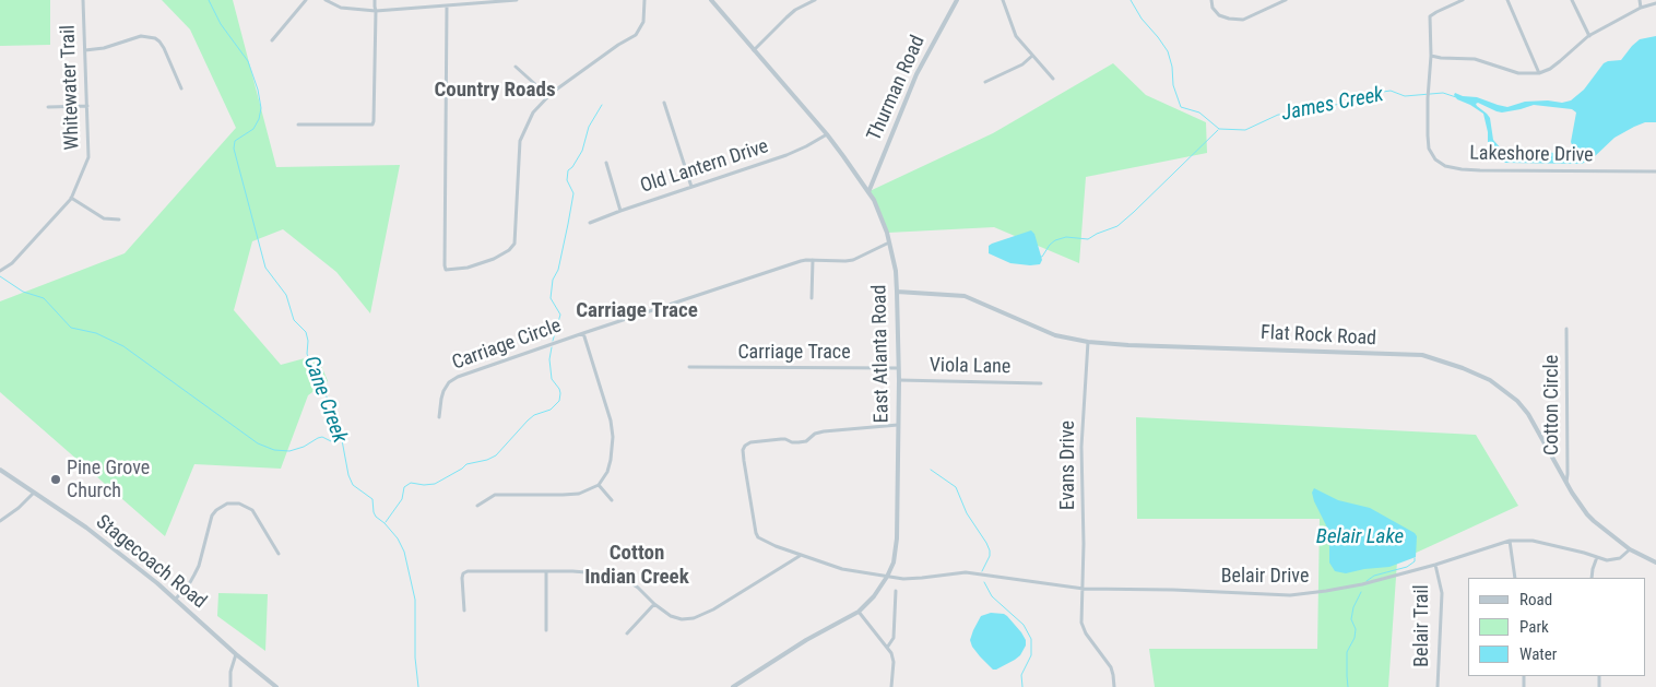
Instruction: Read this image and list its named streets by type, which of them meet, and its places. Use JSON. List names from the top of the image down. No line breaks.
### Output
{"streets":{"street":["Whitewater Trail","Thurman Road","Lakeshore Drive","Old Lantern Drive","Flat Rock Road","Carriage Circle","Carriage Trace","East Atlanta Road","Viola Lane","Cotton Circle","Evans Drive","Stagecoach Road","Belair Drive","Belair Trail"]},"crossings":[["Thurman Road","East Atlanta Road"],["Old Lantern Drive","East Atlanta Road"],["Flat Rock Road","East Atlanta Road"],["Flat Rock Road","Cotton Circle"],["Flat Rock Road","Evans Drive"],["Flat Rock Road","Belair Drive"],["Carriage Circle","East Atlanta Road"],["Carriage Trace","East Atlanta Road"],["East Atlanta Road","Viola Lane"],["East Atlanta Road","Belair Drive"],["Evans Drive","Belair Drive"],["Belair Drive","Belair Trail"]],"districts":["Country Roads","Carriage Trace","Cotton Indian Creek"],"water":["James Creek","Cane Creek","Belair Lake"],"places":["Pine Grove Church"],"legend":["Road","Park","Water"]}
